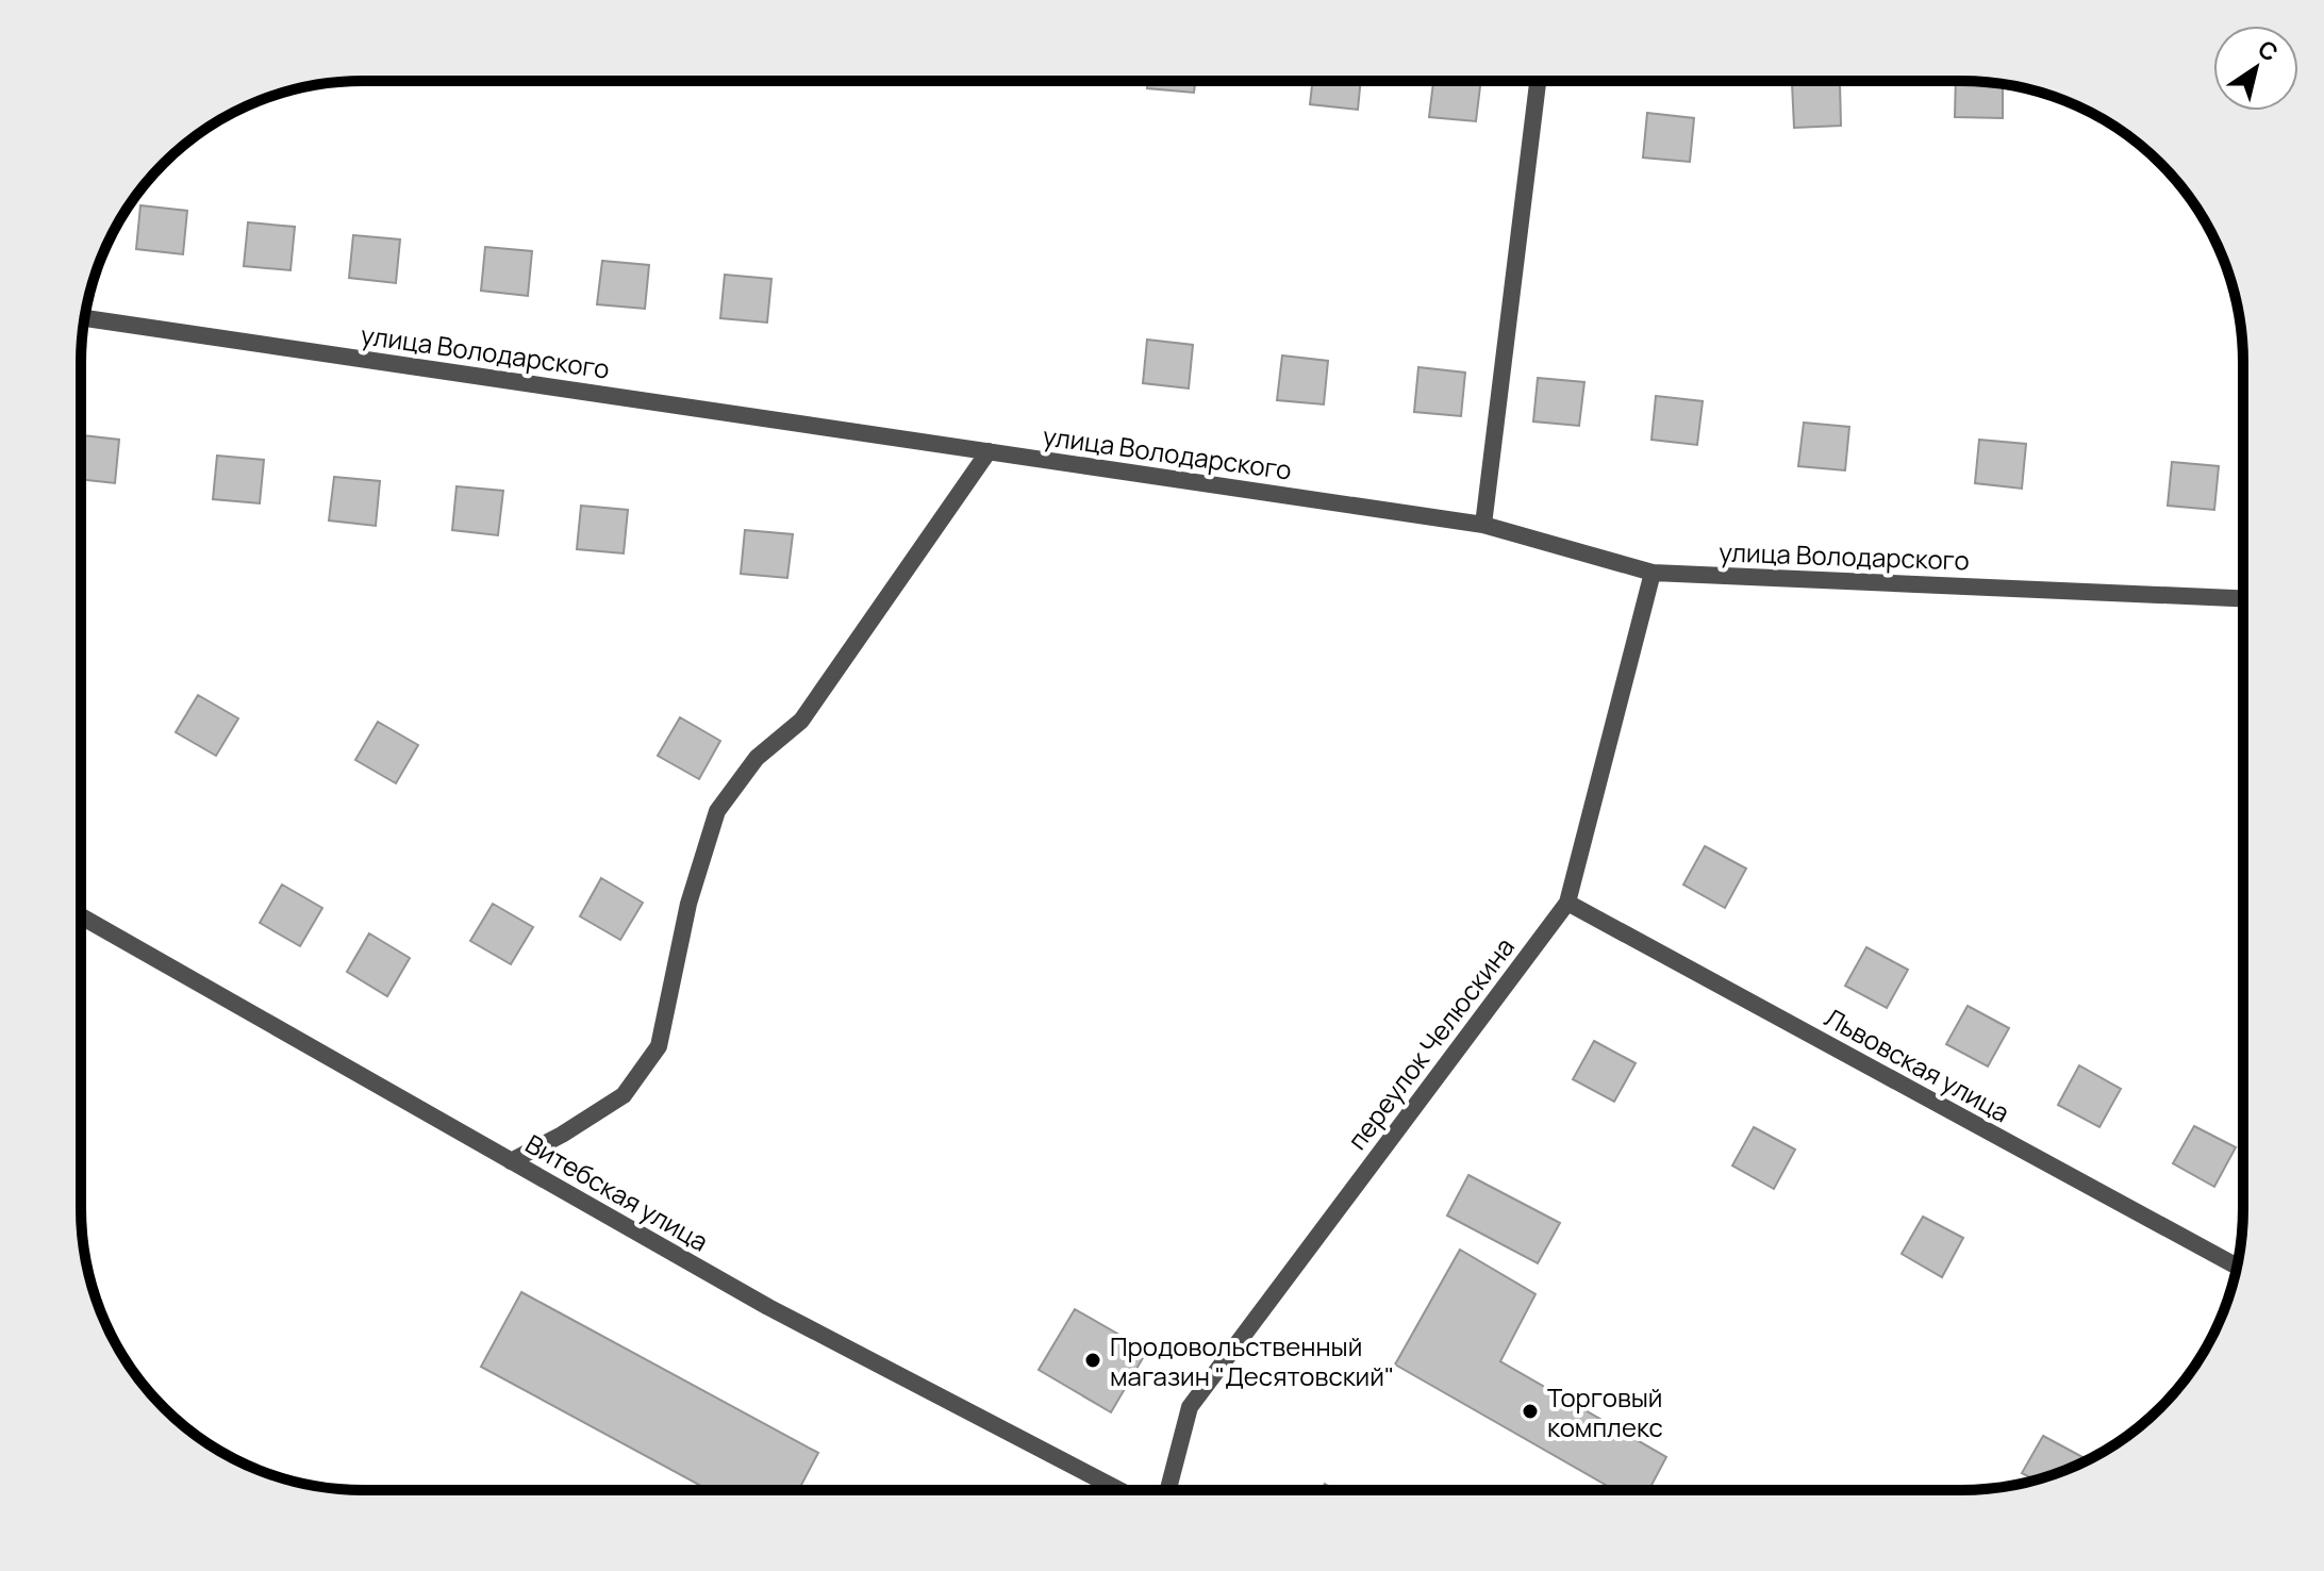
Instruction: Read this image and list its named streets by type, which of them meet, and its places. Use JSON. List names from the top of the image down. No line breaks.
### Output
{"streets":{"street":["улица Володарского","переулок Челюскина","Львовская улица","Витебская улица"]},"crossings":[["улица Володарского","переулок Челюскина"],["переулок Челюскина","Львовская улица"]],"places":["Продовольственный магазин \"Деcятовский\"","Торговый комплекс"],"north":"top right"}
